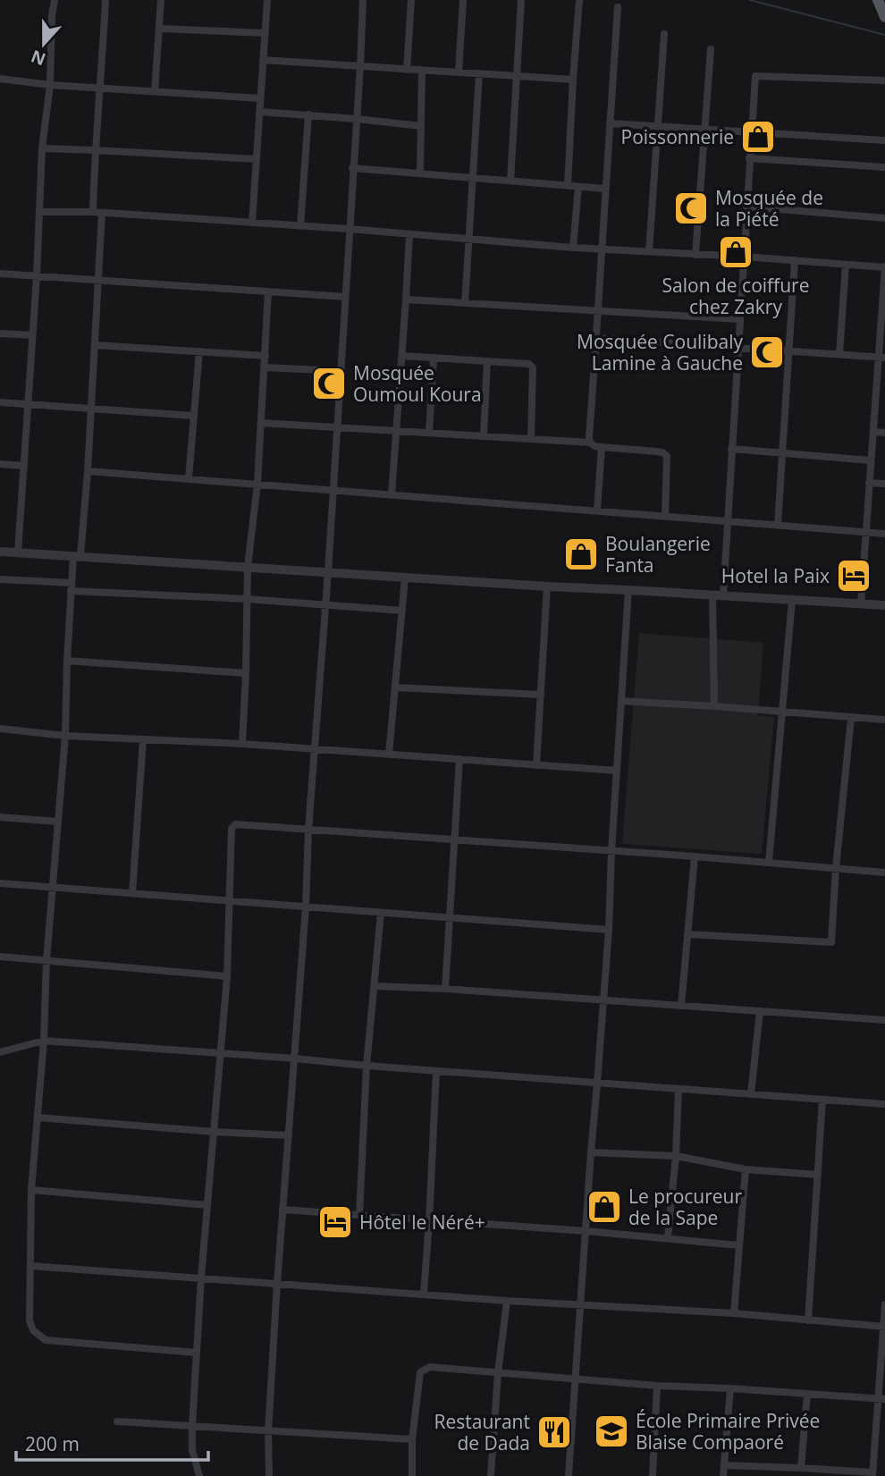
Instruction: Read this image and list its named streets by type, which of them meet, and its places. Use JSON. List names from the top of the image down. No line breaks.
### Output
{"places":{"shop":["Poissonnerie","Salon de coiffure chez Zakry","Boulangerie Fanta","Le procureur de la Sape"],"mosque":["Mosquée de la Piété","Mosquée Coulibaly Lamine à Gauche","Mosquée Oumoul Koura"],"hotel":["Hotel la Paix","Hôtel le Néré+"],"school or university":["École Primaire Privée Blaise Compaoré"],"restaurant":["Restaurant de Dada"]},"scale_bar":"200 m","north":"bottom"}
